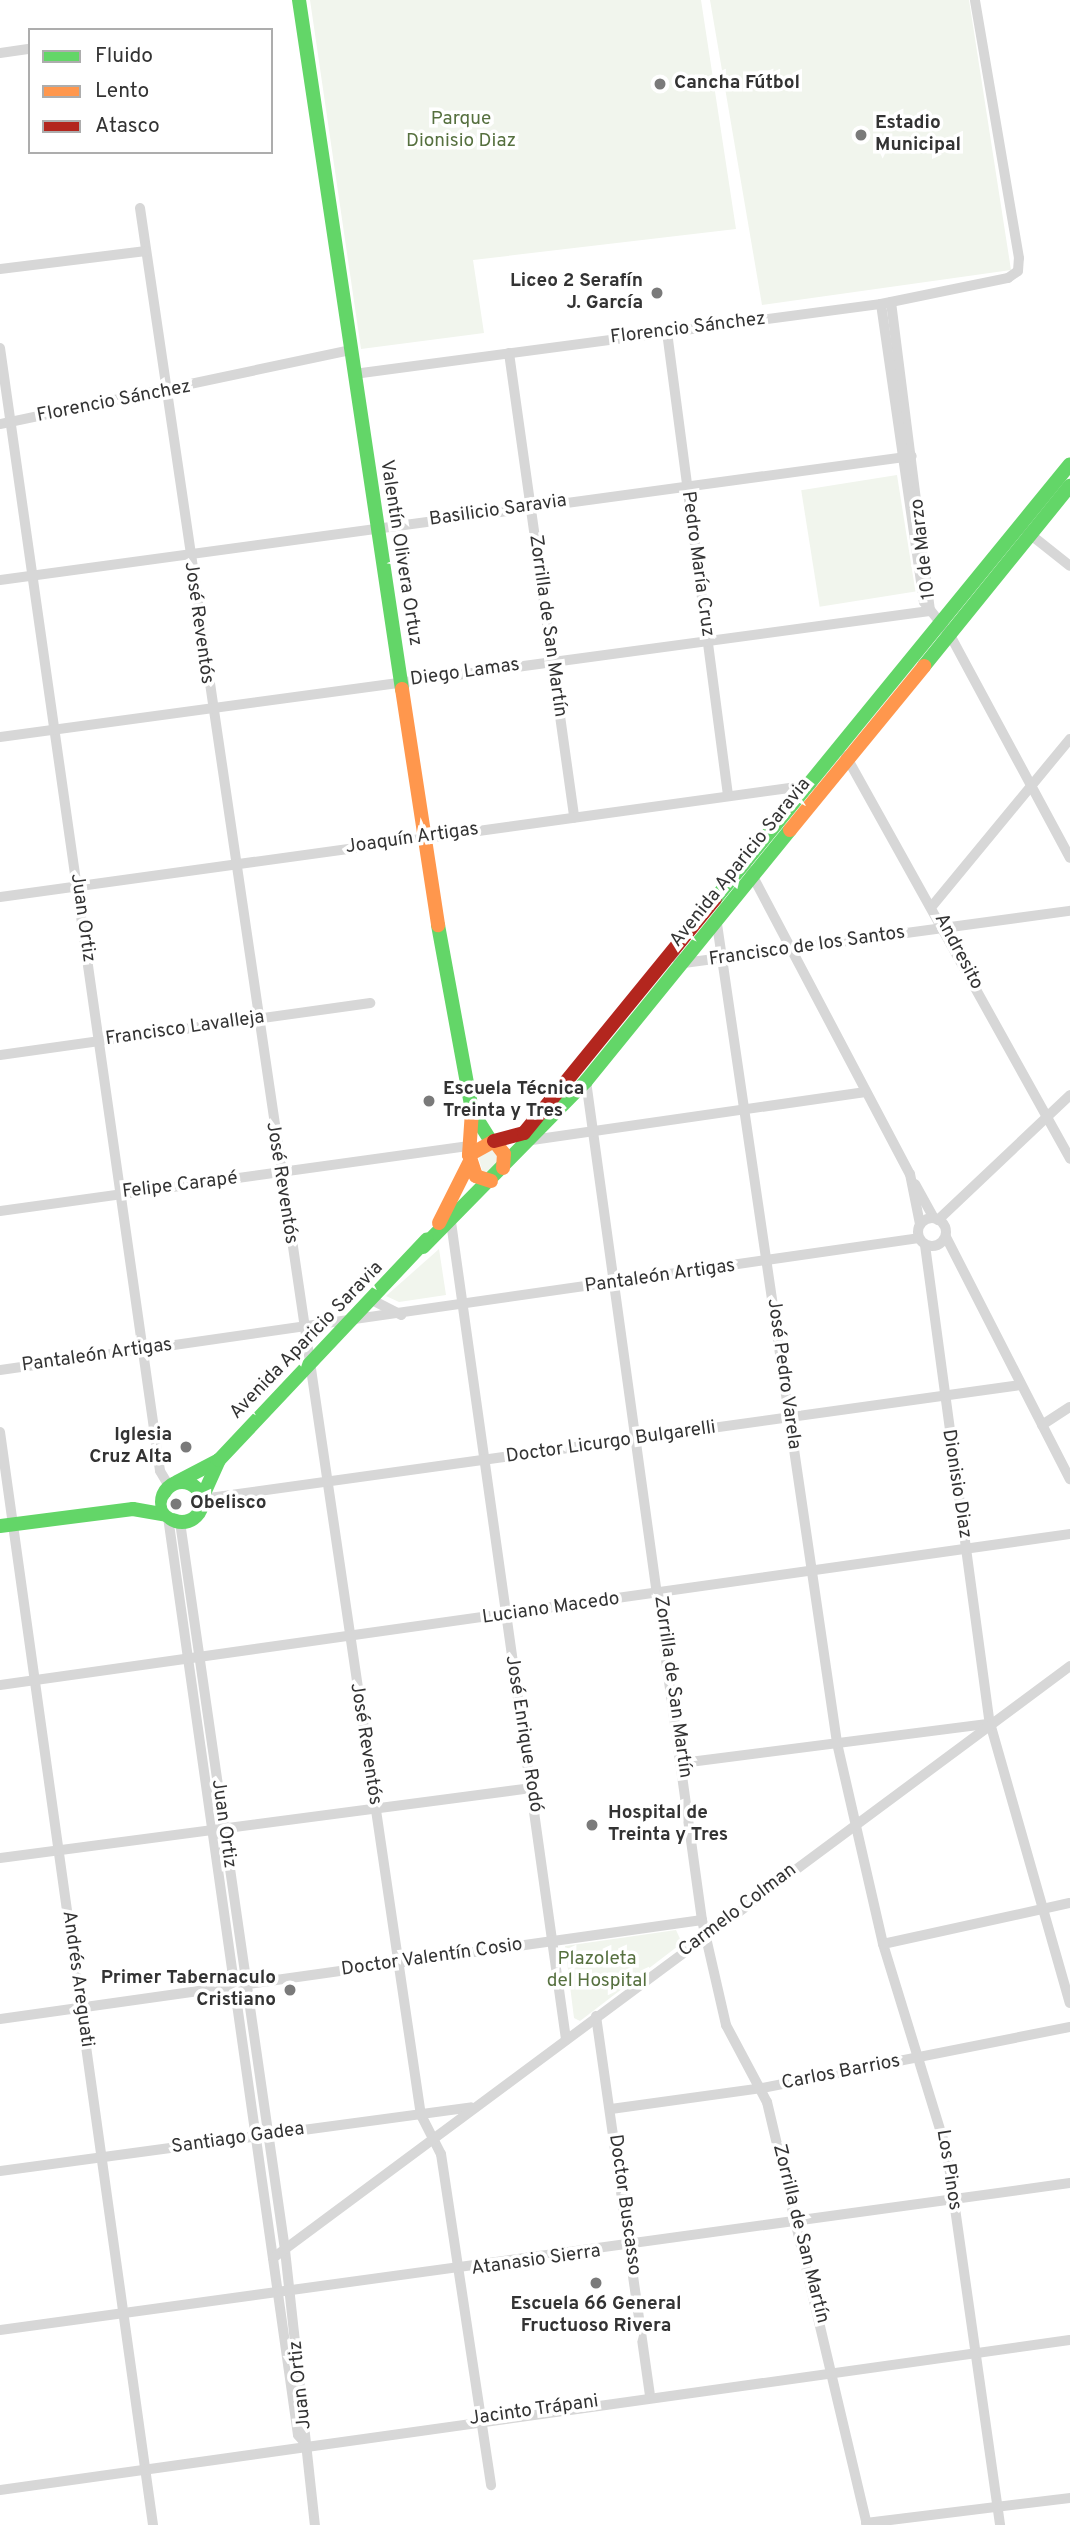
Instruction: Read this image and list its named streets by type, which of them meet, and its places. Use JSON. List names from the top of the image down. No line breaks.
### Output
{"streets":{"street":["Florencio Sánchez","Basilicio Saravia","10 de Marzo","Valentín Olivera Ortuz","Pedro María Cruz","José Reventós","Zorrilla de San Martín","Diego Lamas","Joaquín Artigas","Avenida Aparicio Saravia","Juan Ortiz","Francisco de los Santos","Andresito","Francisco Lavalleja","Felipe Carapé","Pantaleón Artigas","José Pedro Varela","Doctor Licurgo Bulgarelli","Dionisio Diaz","Luciano Macedo","José Enrique Rodó","Carmelo Colman","Doctor Valentín Cosio","Andrés Areguati","Carlos Barrios","Santiago Gadea","Los Pinos","Doctor Buscasso","Atanasio Sierra","Jacinto Trápani"]},"crossings":[["Florencio Sánchez","10 de Marzo"],["Florencio Sánchez","Valentín Olivera Ortuz"],["Florencio Sánchez","Pedro María Cruz"],["Florencio Sánchez","José Reventós"],["Florencio Sánchez","Zorrilla de San Martín"],["Florencio Sánchez","Juan Ortiz"],["Basilicio Saravia","10 de Marzo"],["Basilicio Saravia","Valentín Olivera Ortuz"],["Basilicio Saravia","Pedro María Cruz"],["Basilicio Saravia","José Reventós"],["Basilicio Saravia","Zorrilla de San Martín"],["Basilicio Saravia","Juan Ortiz"],["10 de Marzo","Diego Lamas"],["Valentín Olivera Ortuz","Diego Lamas"],["Valentín Olivera Ortuz","Joaquín Artigas"],["Valentín Olivera Ortuz","Avenida Aparicio Saravia"],["Valentín Olivera Ortuz","Felipe Carapé"],["Pedro María Cruz","Diego Lamas"],["Pedro María Cruz","Joaquín Artigas"],["José Reventós","Diego Lamas"],["José Reventós","Joaquín Artigas"],["José Reventós","Avenida Aparicio Saravia"],["José Reventós","Francisco Lavalleja"],["José Reventós","Felipe Carapé"],["José Reventós","Pantaleón Artigas"],["José Reventós","Doctor Licurgo Bulgarelli"],["José Reventós","Luciano Macedo"],["José Reventós","Carmelo Colman"],["José Reventós","Doctor Valentín Cosio"],["José Reventós","Santiago Gadea"],["José Reventós","Atanasio Sierra"],["Zorrilla de San Martín","Diego Lamas"],["Zorrilla de San Martín","Joaquín Artigas"],["Zorrilla de San Martín","Avenida Aparicio Saravia"],["Zorrilla de San Martín","Pantaleón Artigas"],["Zorrilla de San Martín","Doctor Licurgo Bulgarelli"],["Zorrilla de San Martín","Luciano Macedo"],["Zorrilla de San Martín","Carmelo Colman"],["Zorrilla de San Martín","Doctor Valentín Cosio"],["Zorrilla de San Martín","Carlos Barrios"],["Zorrilla de San Martín","Atanasio Sierra"],["Zorrilla de San Martín","Jacinto Trápani"],["Diego Lamas","Juan Ortiz"],["Joaquín Artigas","Avenida Aparicio Saravia"],["Joaquín Artigas","Juan Ortiz"],["Avenida Aparicio Saravia","Juan Ortiz"],["Avenida Aparicio Saravia","Francisco de los Santos"],["Avenida Aparicio Saravia","Andresito"],["Avenida Aparicio Saravia","Felipe Carapé"],["Avenida Aparicio Saravia","Pantaleón Artigas"],["Avenida Aparicio Saravia","José Pedro Varela"],["Avenida Aparicio Saravia","Doctor Licurgo Bulgarelli"],["Avenida Aparicio Saravia","José Enrique Rodó"],["Juan Ortiz","Francisco Lavalleja"],["Juan Ortiz","Felipe Carapé"],["Juan Ortiz","Pantaleón Artigas"],["Juan Ortiz","Luciano Macedo"],["Juan Ortiz","Carmelo Colman"],["Juan Ortiz","Doctor Valentín Cosio"],["Juan Ortiz","Santiago Gadea"],["Juan Ortiz","Atanasio Sierra"],["Juan Ortiz","Jacinto Trápani"],["Francisco de los Santos","Andresito"],["Francisco de los Santos","José Pedro Varela"],["Pantaleón Artigas","José Pedro Varela"],["Pantaleón Artigas","Dionisio Diaz"],["Pantaleón Artigas","José Enrique Rodó"],["José Pedro Varela","Doctor Licurgo Bulgarelli"],["José Pedro Varela","Luciano Macedo"],["José Pedro Varela","Carmelo Colman"],["José Pedro Varela","Los Pinos"],["Doctor Licurgo Bulgarelli","Dionisio Diaz"],["Doctor Licurgo Bulgarelli","José Enrique Rodó"],["Dionisio Diaz","Luciano Macedo"],["Dionisio Diaz","Carmelo Colman"],["Luciano Macedo","José Enrique Rodó"],["Luciano Macedo","Andrés Areguati"],["José Enrique Rodó","Carmelo Colman"],["José Enrique Rodó","Doctor Valentín Cosio"],["Carmelo Colman","Santiago Gadea"],["Carmelo Colman","Los Pinos"],["Carmelo Colman","Doctor Buscasso"],["Doctor Valentín Cosio","Andrés Areguati"],["Andrés Areguati","Santiago Gadea"],["Andrés Areguati","Atanasio Sierra"],["Andrés Areguati","Jacinto Trápani"],["Carlos Barrios","Los Pinos"],["Carlos Barrios","Doctor Buscasso"],["Los Pinos","Atanasio Sierra"],["Los Pinos","Jacinto Trápani"],["Doctor Buscasso","Atanasio Sierra"],["Doctor Buscasso","Jacinto Trápani"]],"parks":["Parque Dionisio Diaz","Plazoleta del Hospital"],"places":["Cancha Fútbol","Estadio Municipal","Liceo 2 Serafín J. García","Escuela Técnica Treinta y Tres","Iglesia Cruz Alta","Obelisco","Hospital de Treinta y Tres","Primer Tabernaculo Cristiano","Escuela 66 General Fructuoso Rivera"],"legend":["Fluido","Lento","Atasco"]}
